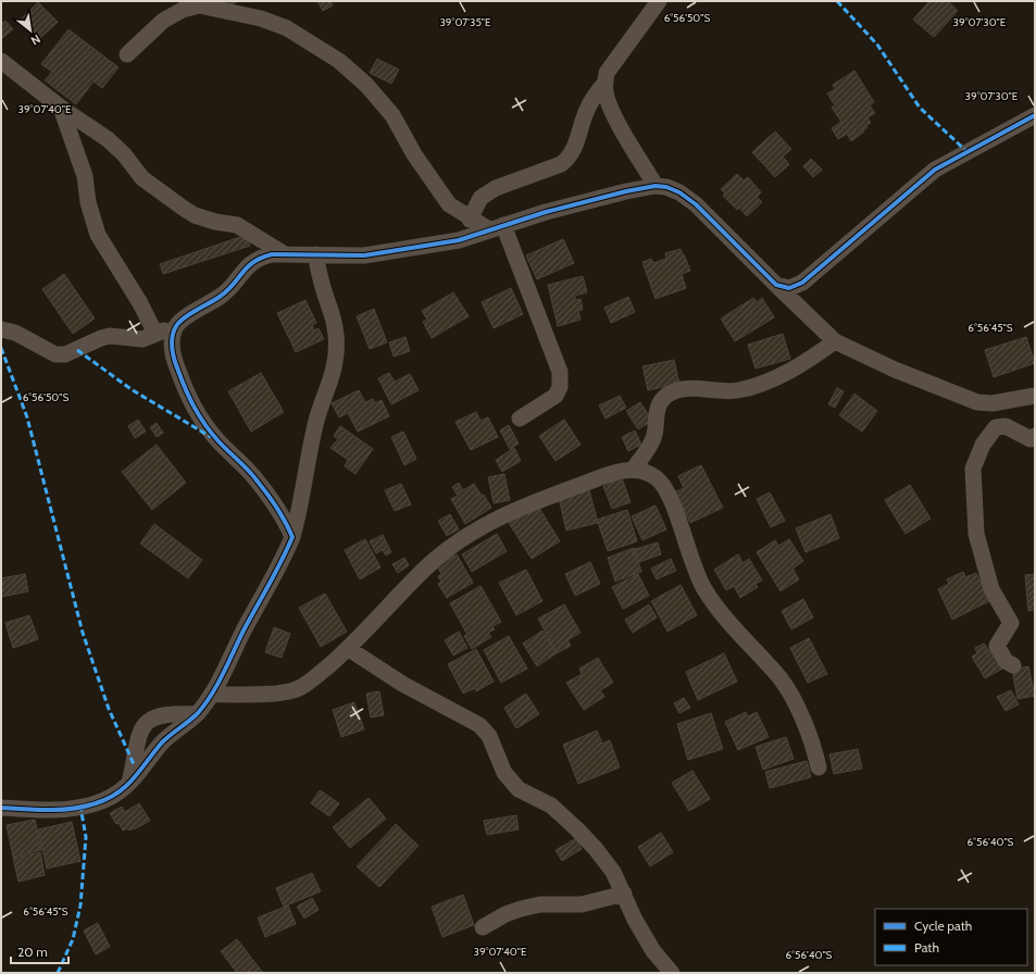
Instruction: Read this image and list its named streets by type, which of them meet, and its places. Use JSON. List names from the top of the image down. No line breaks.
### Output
{"legend":["Cycle path","Path"],"scale_bar":"20 m","north":"bottom right","coordinates":["6°56'50\"S","39°07'35\"E","39°07'30\"E","39°07'40\"E","6°56'45\"S","6°56'40\"S"]}
